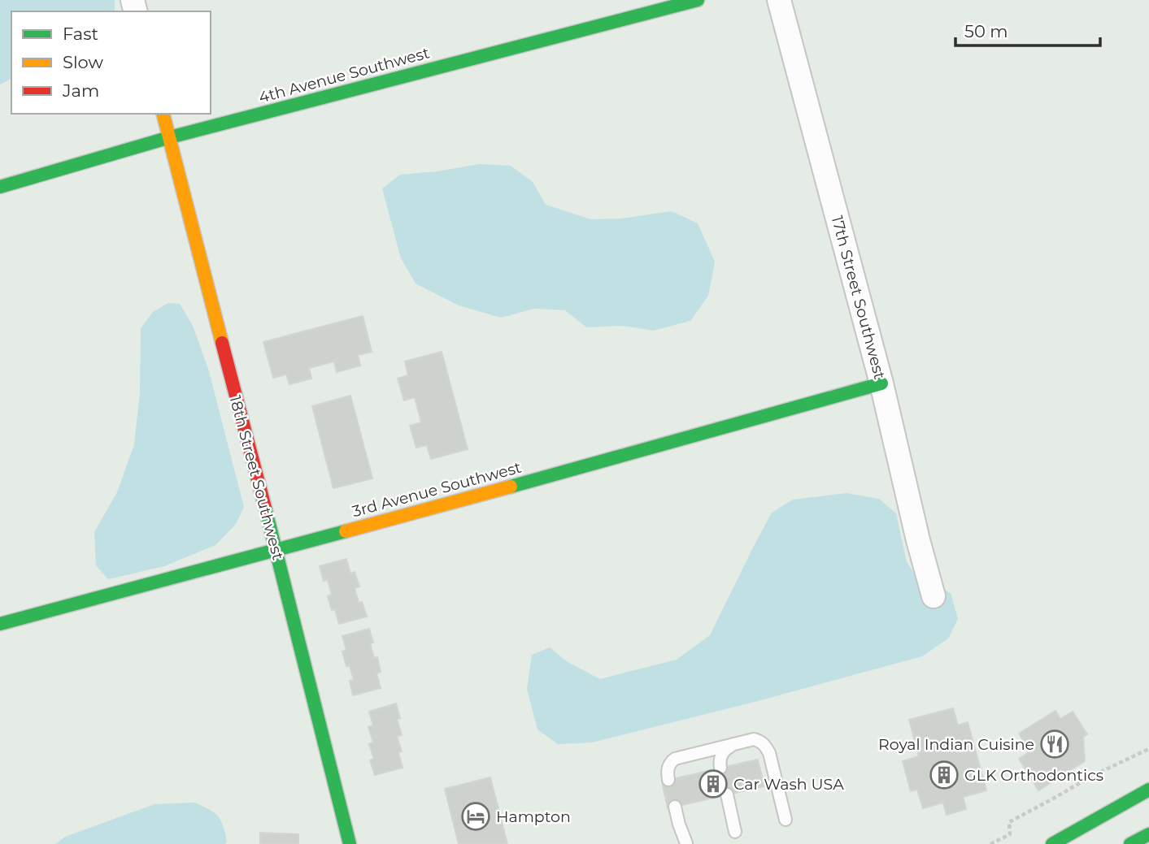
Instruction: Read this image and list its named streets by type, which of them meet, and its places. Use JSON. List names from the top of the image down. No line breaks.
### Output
{"streets":{"street":["4th Avenue Southwest","17th Street Southwest","18th Street Southwest","3rd Avenue Southwest"]},"crossings":[["4th Avenue Southwest","18th Street Southwest"],["17th Street Southwest","3rd Avenue Southwest"],["18th Street Southwest","3rd Avenue Southwest"]],"places":{"restaurant":["Royal Indian Cuisine"],"building":["GLK Orthodontics","Car Wash USA"],"hotel":["Hampton"]},"legend":["Fast","Slow","Jam"],"scale_bar":"50 m"}
